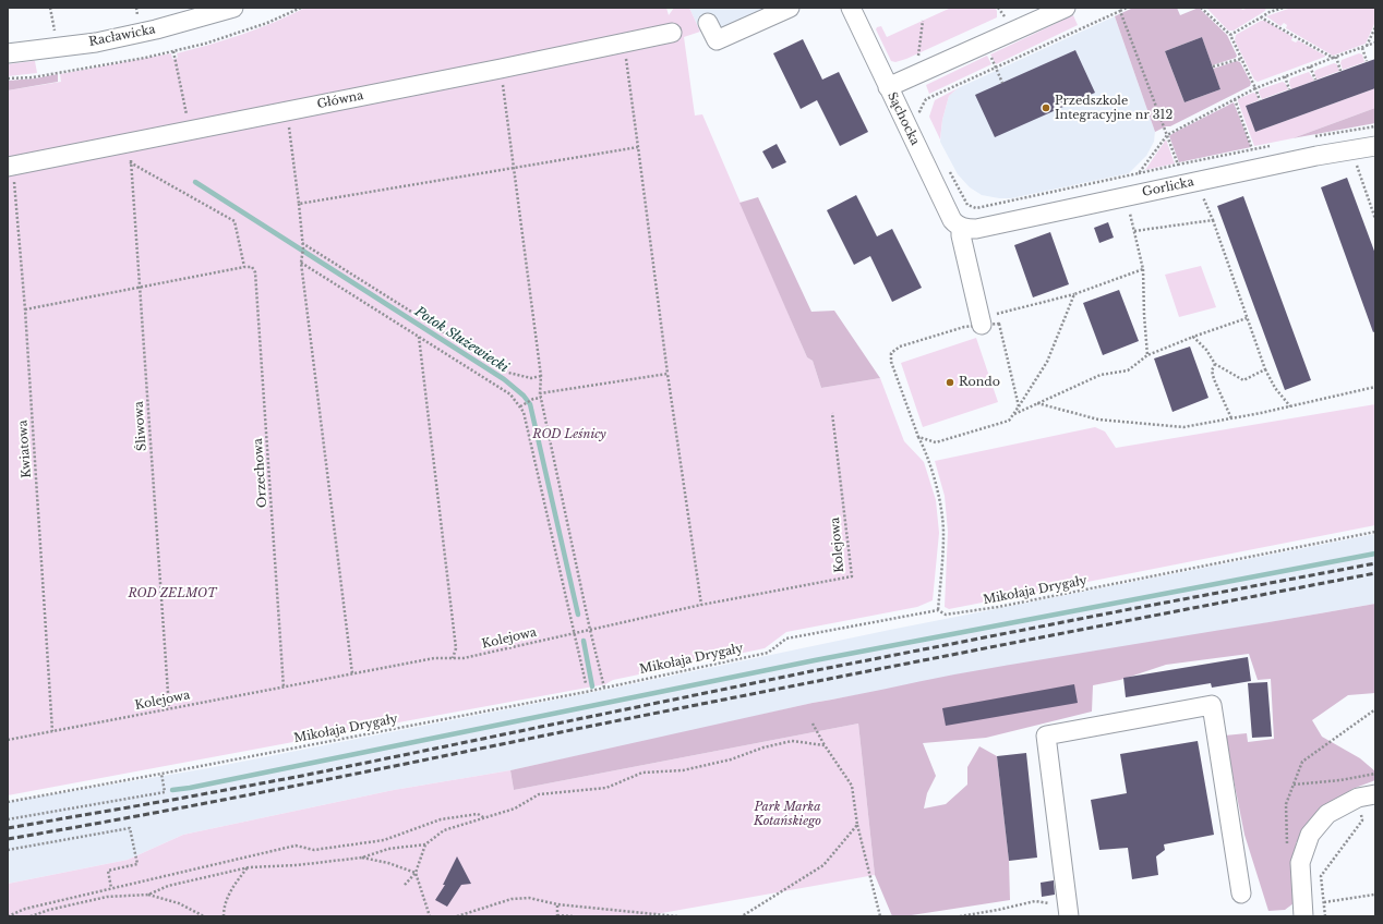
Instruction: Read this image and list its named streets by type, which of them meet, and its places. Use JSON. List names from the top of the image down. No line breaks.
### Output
{"streets":{"street":["Racławicka","Główna","Sąchocka","Gorlicka"],"path":["Śliwowa","Kwiatowa","Orzechowa","Kolejowa","Mikołaja Drygały"]},"crossings":[["Główna","Śliwowa"],["Główna","Kwiatowa"],["Sąchocka","Gorlicka"],["Śliwowa","Kolejowa"],["Kwiatowa","Kolejowa"],["Orzechowa","Kolejowa"]],"water":["Potok Służewiecki"],"parks":["ROD Leśnicy","ROD ZELMOT","Park Marka Kotańskiego"],"places":["Przedszkole Integracyjne nr 312","Rondo"]}
